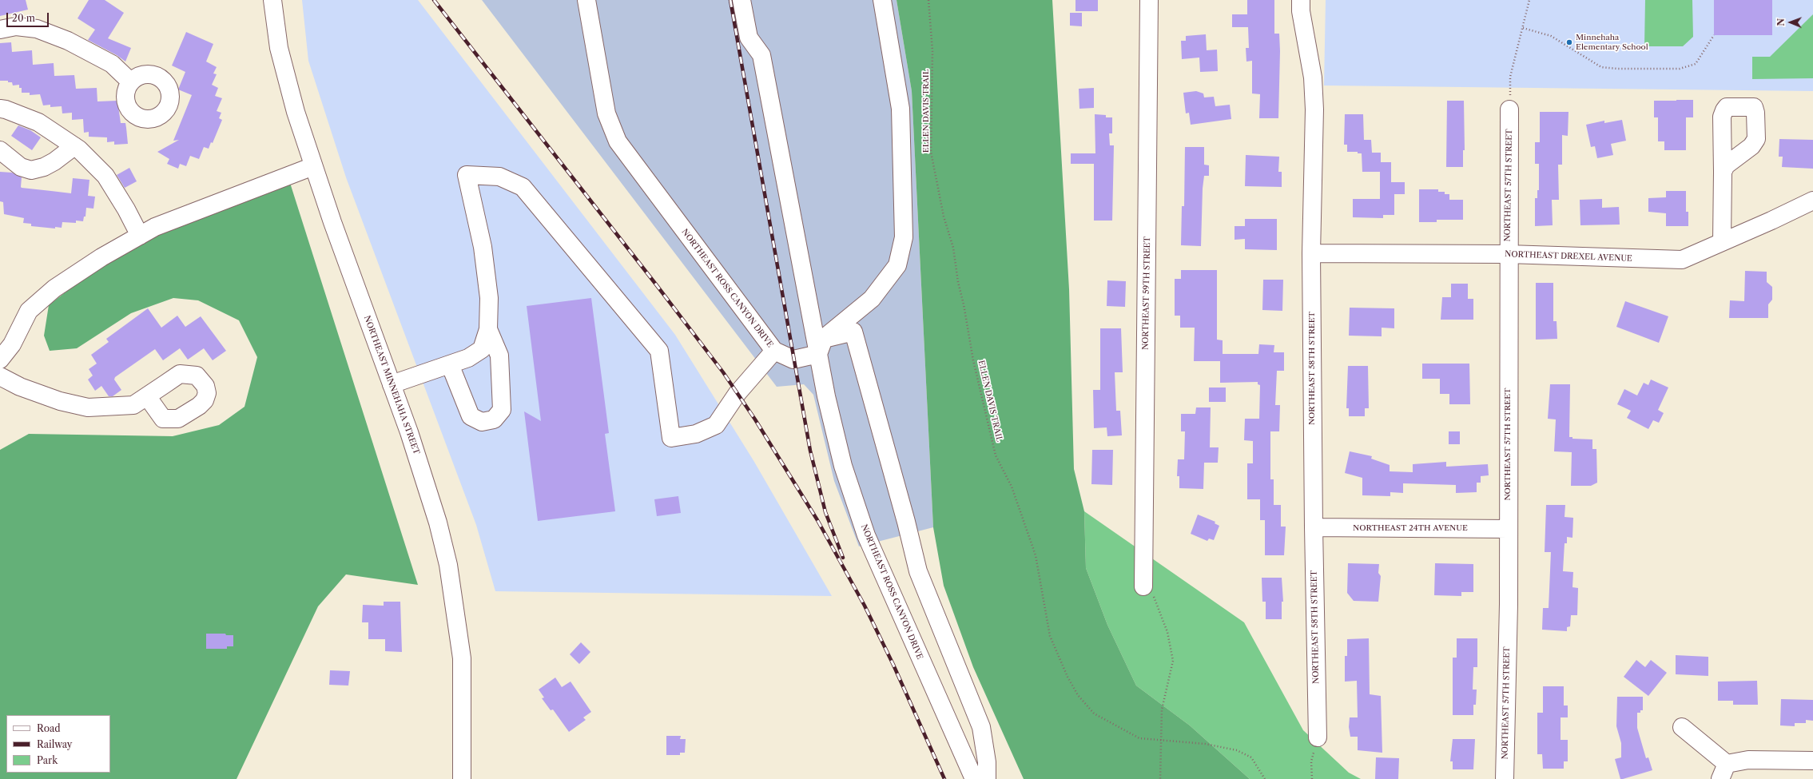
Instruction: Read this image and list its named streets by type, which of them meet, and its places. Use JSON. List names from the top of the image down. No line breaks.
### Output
{"streets":{"street":["NORTHEAST 57TH STREET","NORTHEAST DREXEL AVENUE","NORTHEAST ROSS CANYON DRIVE","NORTHEAST 59TH STREET","NORTHEAST 58TH STREET","NORTHEAST MINNEHAHA STREET","NORTHEAST 24TH AVENUE"],"path":["ELLEN DAVIS TRAIL"]},"crossings":[["NORTHEAST 57TH STREET","NORTHEAST DREXEL AVENUE"],["NORTHEAST 57TH STREET","NORTHEAST 24TH AVENUE"],["NORTHEAST DREXEL AVENUE","NORTHEAST 58TH STREET"],["NORTHEAST 58TH STREET","NORTHEAST 24TH AVENUE"]],"places":["Minnehaha Elementary School"],"legend":["Road","Railway","Park"],"scale_bar":"20 m","north":"left"}
